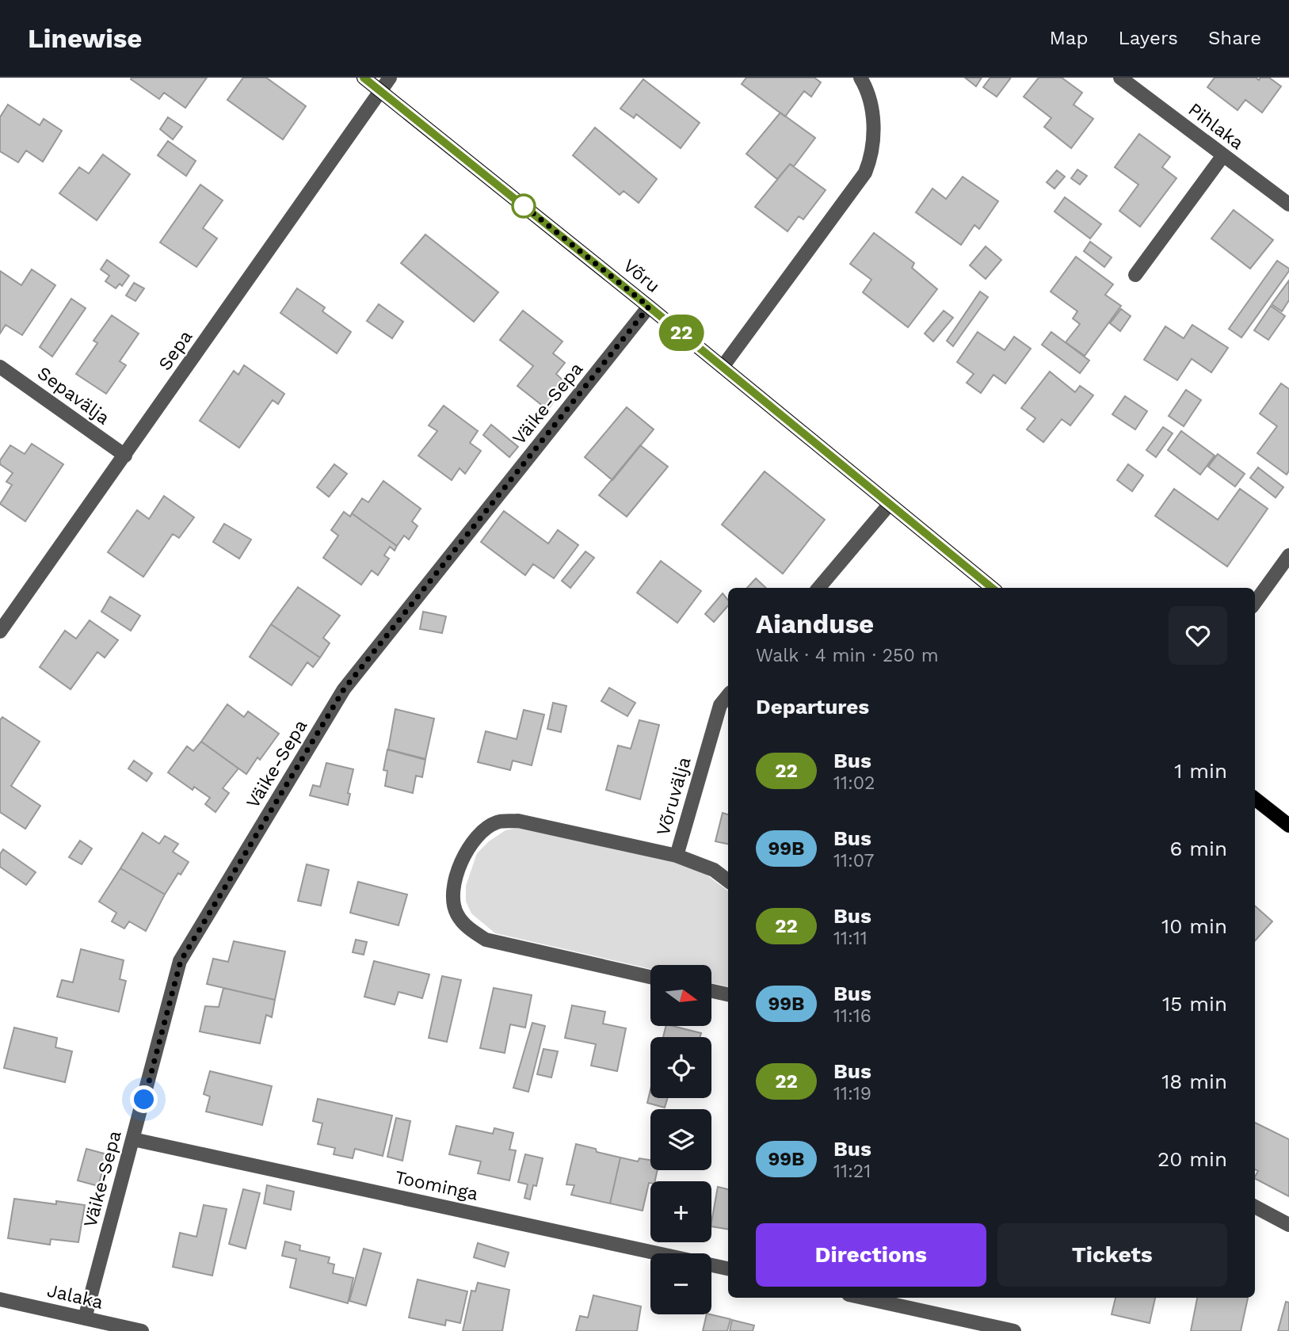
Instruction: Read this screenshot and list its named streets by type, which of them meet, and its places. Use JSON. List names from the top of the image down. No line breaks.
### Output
{"streets":{"main road":["Võru"],"street":["Pihlaka","Sepa","Sepavälja","Väike-Sepa","Võruvälja","Toominga","Jalaka"]},"crossings":[["Võru","Sepa"],["Võru","Väike-Sepa"],["Sepa","Sepavälja"],["Väike-Sepa","Toominga"],["Väike-Sepa","Jalaka"]],"lines":["bus line 22"],"north":"right","page":{"header":"Linewise","nav":["Map","Layers","Share"],"on_map":"22","heading":[["Aianduse","Walk · 4 min · 250 m"],"Departures"],"list":[{"mark":"22","name":"Bus","note":"11:02","value":"1 min"},{"mark":"99B","name":"Bus","note":"11:07","value":"6 min"},{"mark":"22","name":"Bus","note":"11:11","value":"10 min"},{"mark":"99B","name":"Bus","note":"11:16","value":"15 min"},{"mark":"22","name":"Bus","note":"11:19","value":"18 min"},{"mark":"99B","name":"Bus","note":"11:21","value":"20 min"}],"map_buttons":["+","−"],"buttons":["Directions","Tickets"]}}
